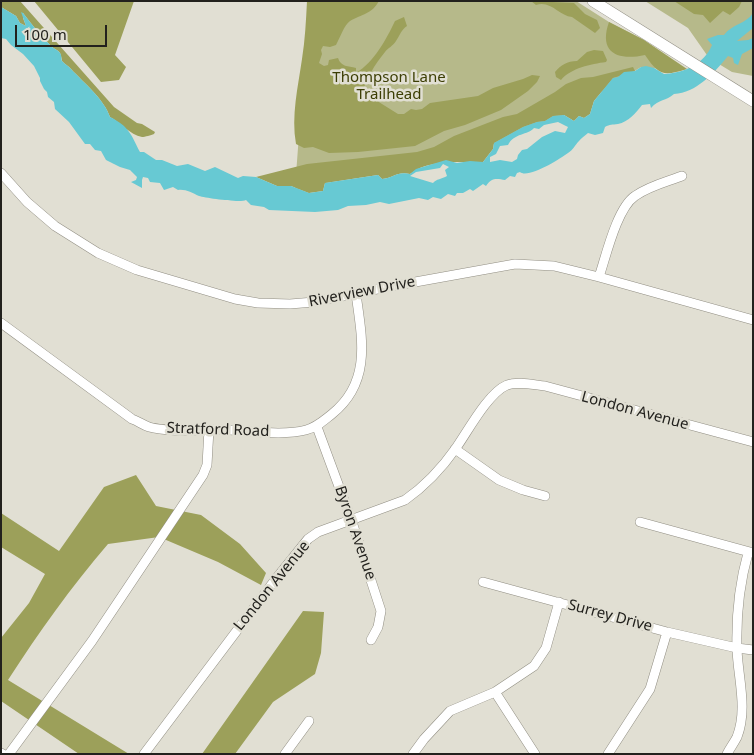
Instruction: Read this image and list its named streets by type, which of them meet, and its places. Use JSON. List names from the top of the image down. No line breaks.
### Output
{"streets":{"street":["Riverview Drive","London Avenue","Stratford Road","Byron Avenue","Surrey Drive"]},"crossings":[["Riverview Drive","Stratford Road"],["London Avenue","Byron Avenue"],["Stratford Road","Byron Avenue"]],"parks":["Thompson Lane Trailhead"],"scale_bar":"100 m"}
